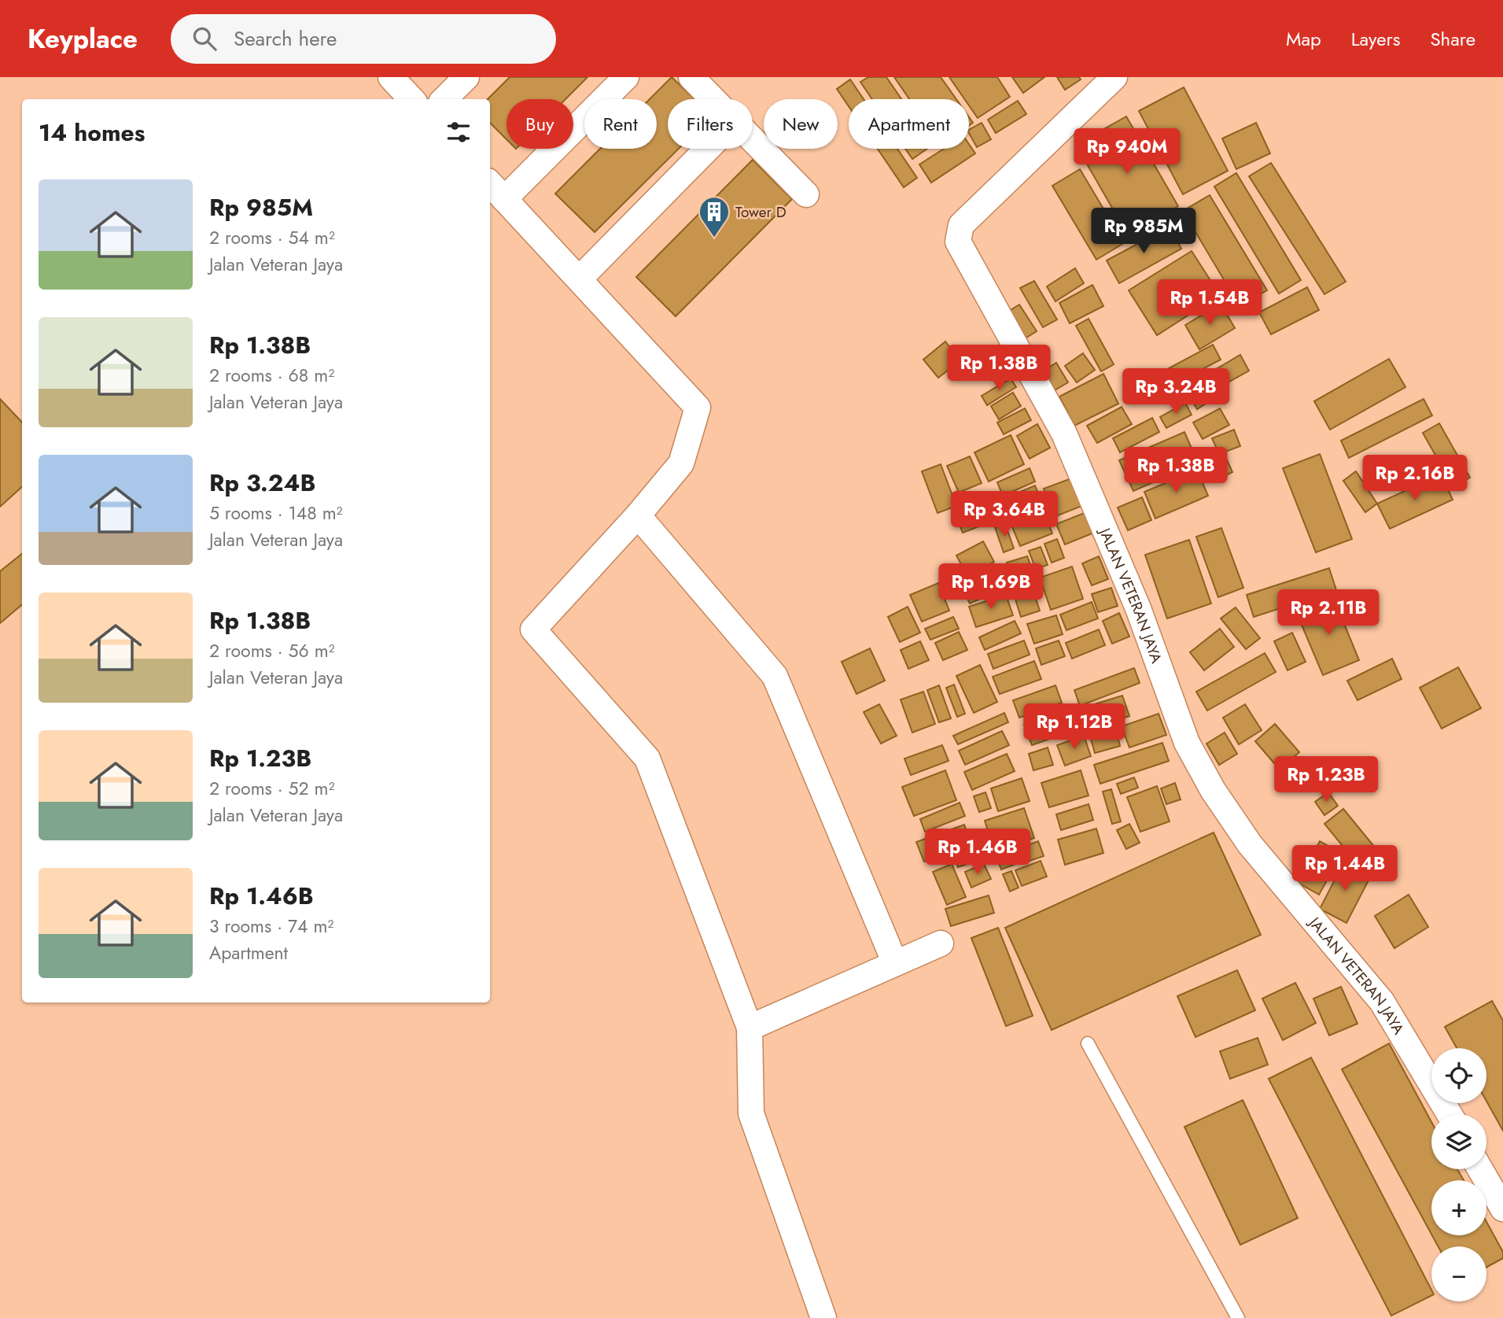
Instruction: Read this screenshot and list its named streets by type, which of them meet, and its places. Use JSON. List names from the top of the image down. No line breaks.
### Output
{"streets":{"street":["JALAN VETERAN JAYA"]},"places":{"building":["Tower D"]},"page":{"header":"Keyplace","search":"Search here","nav":["Map","Layers","Share"],"chip":["Buy","Rent","Filters","New","Apartment"],"heading":"14 homes","price":["Rp 940M","Rp 985M","Rp 1.54B","Rp 1.38B","Rp 3.24B","Rp 1.38B","Rp 2.16B","Rp 3.64B","Rp 1.69B","Rp 2.11B","Rp 1.12B","Rp 1.23B","Rp 1.46B","Rp 1.44B"],"list":[{"name":"Rp 985M","note":"2 rooms · 54 m² · Jalan Veteran Jaya"},{"name":"Rp 1.38B","note":"2 rooms · 68 m² · Jalan Veteran Jaya"},{"name":"Rp 3.24B","note":"5 rooms · 148 m² · Jalan Veteran Jaya"},{"name":"Rp 1.38B","note":"2 rooms · 56 m² · Jalan Veteran Jaya"},{"name":"Rp 1.23B","note":"2 rooms · 52 m² · Jalan Veteran Jaya"},{"name":"Rp 1.46B","note":"3 rooms · 74 m² · Apartment"}],"map_buttons":["+","−"]}}
